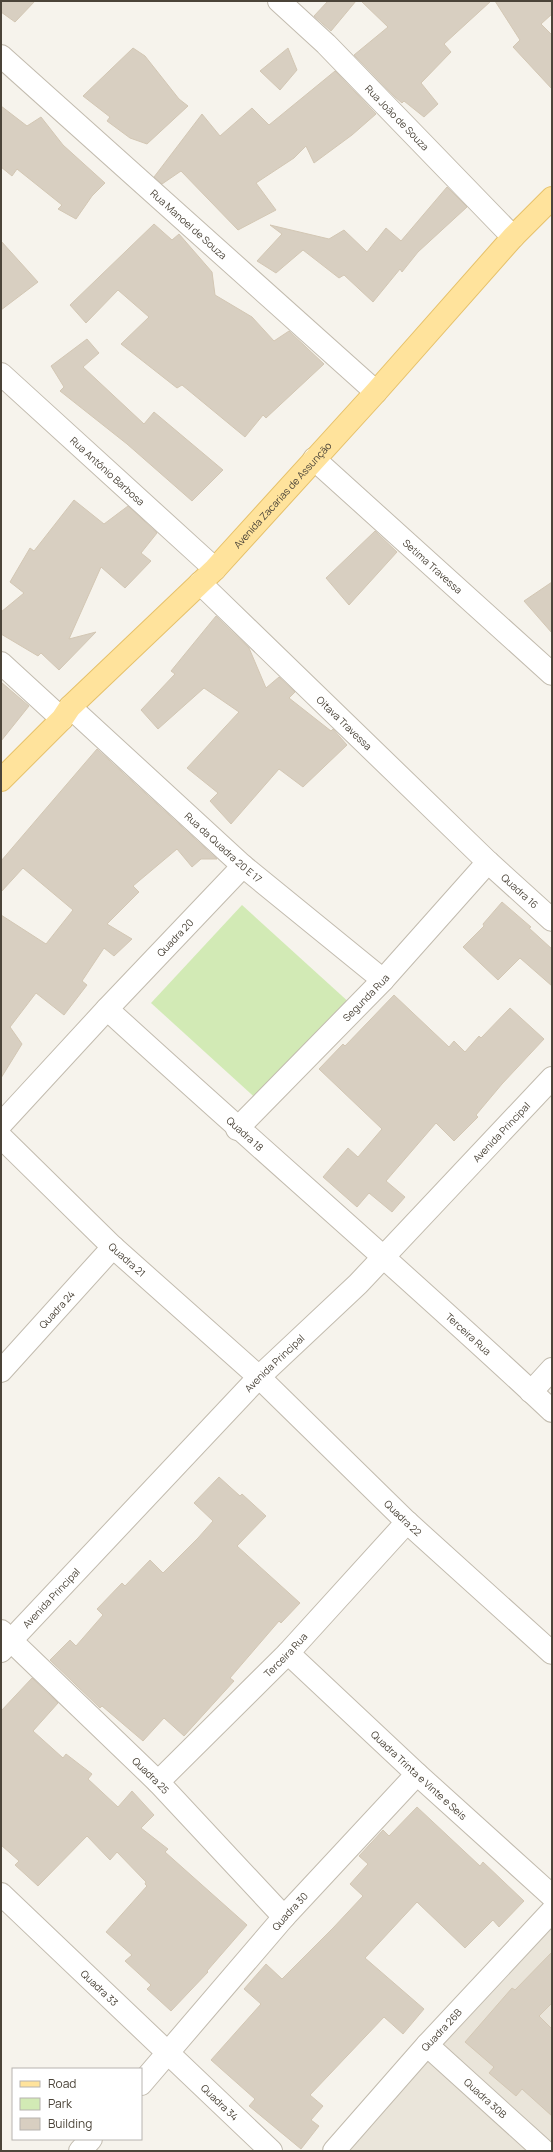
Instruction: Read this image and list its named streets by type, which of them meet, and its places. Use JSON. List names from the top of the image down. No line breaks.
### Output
{"streets":{"main road":["Avenida Zacarias de Assunção"],"street":["Rua João de Souza","Rua Manoel de Souza","Rua Antônio Barbosa","Setima Travessa","Oitava Travessa","Rua da Quadra 20 E 17","Quadra 16","Quadra 20","Segunda Rua","Avenida Principal","Quadra 18","Quadra 21","Quadra 24","Terceira Rua","Quadra 22","Quadra 25","Quadra Trinta e Vinte e Seis","Quadra 30","Quadra 33","Quadra 26B","Quadra 30B","Quadra 34"]},"crossings":[["Rua João de Souza","Avenida Zacarias de Assunção"],["Rua Manoel de Souza","Avenida Zacarias de Assunção"],["Rua Antônio Barbosa","Avenida Zacarias de Assunção"],["Rua Antônio Barbosa","Oitava Travessa"],["Avenida Zacarias de Assunção","Setima Travessa"],["Avenida Zacarias de Assunção","Oitava Travessa"],["Avenida Zacarias de Assunção","Rua da Quadra 20 E 17"],["Oitava Travessa","Quadra 16"],["Oitava Travessa","Segunda Rua"],["Rua da Quadra 20 E 17","Quadra 20"],["Rua da Quadra 20 E 17","Segunda Rua"],["Quadra 16","Segunda Rua"],["Quadra 20","Quadra 18"],["Segunda Rua","Quadra 18"],["Avenida Principal","Quadra 18"],["Avenida Principal","Quadra 21"],["Avenida Principal","Terceira Rua"],["Avenida Principal","Quadra 22"],["Avenida Principal","Quadra 25"],["Quadra 18","Terceira Rua"],["Quadra 21","Quadra 24"],["Quadra 21","Quadra 22"],["Terceira Rua","Quadra 22"],["Terceira Rua","Quadra 25"],["Terceira Rua","Quadra Trinta e Vinte e Seis"],["Quadra 25","Quadra 30"],["Quadra Trinta e Vinte e Seis","Quadra 30"],["Quadra 30","Quadra 33"],["Quadra 30","Quadra 34"],["Quadra 33","Quadra 34"],["Quadra 26B","Quadra 30B"]],"legend":["Road","Park","Building"]}
